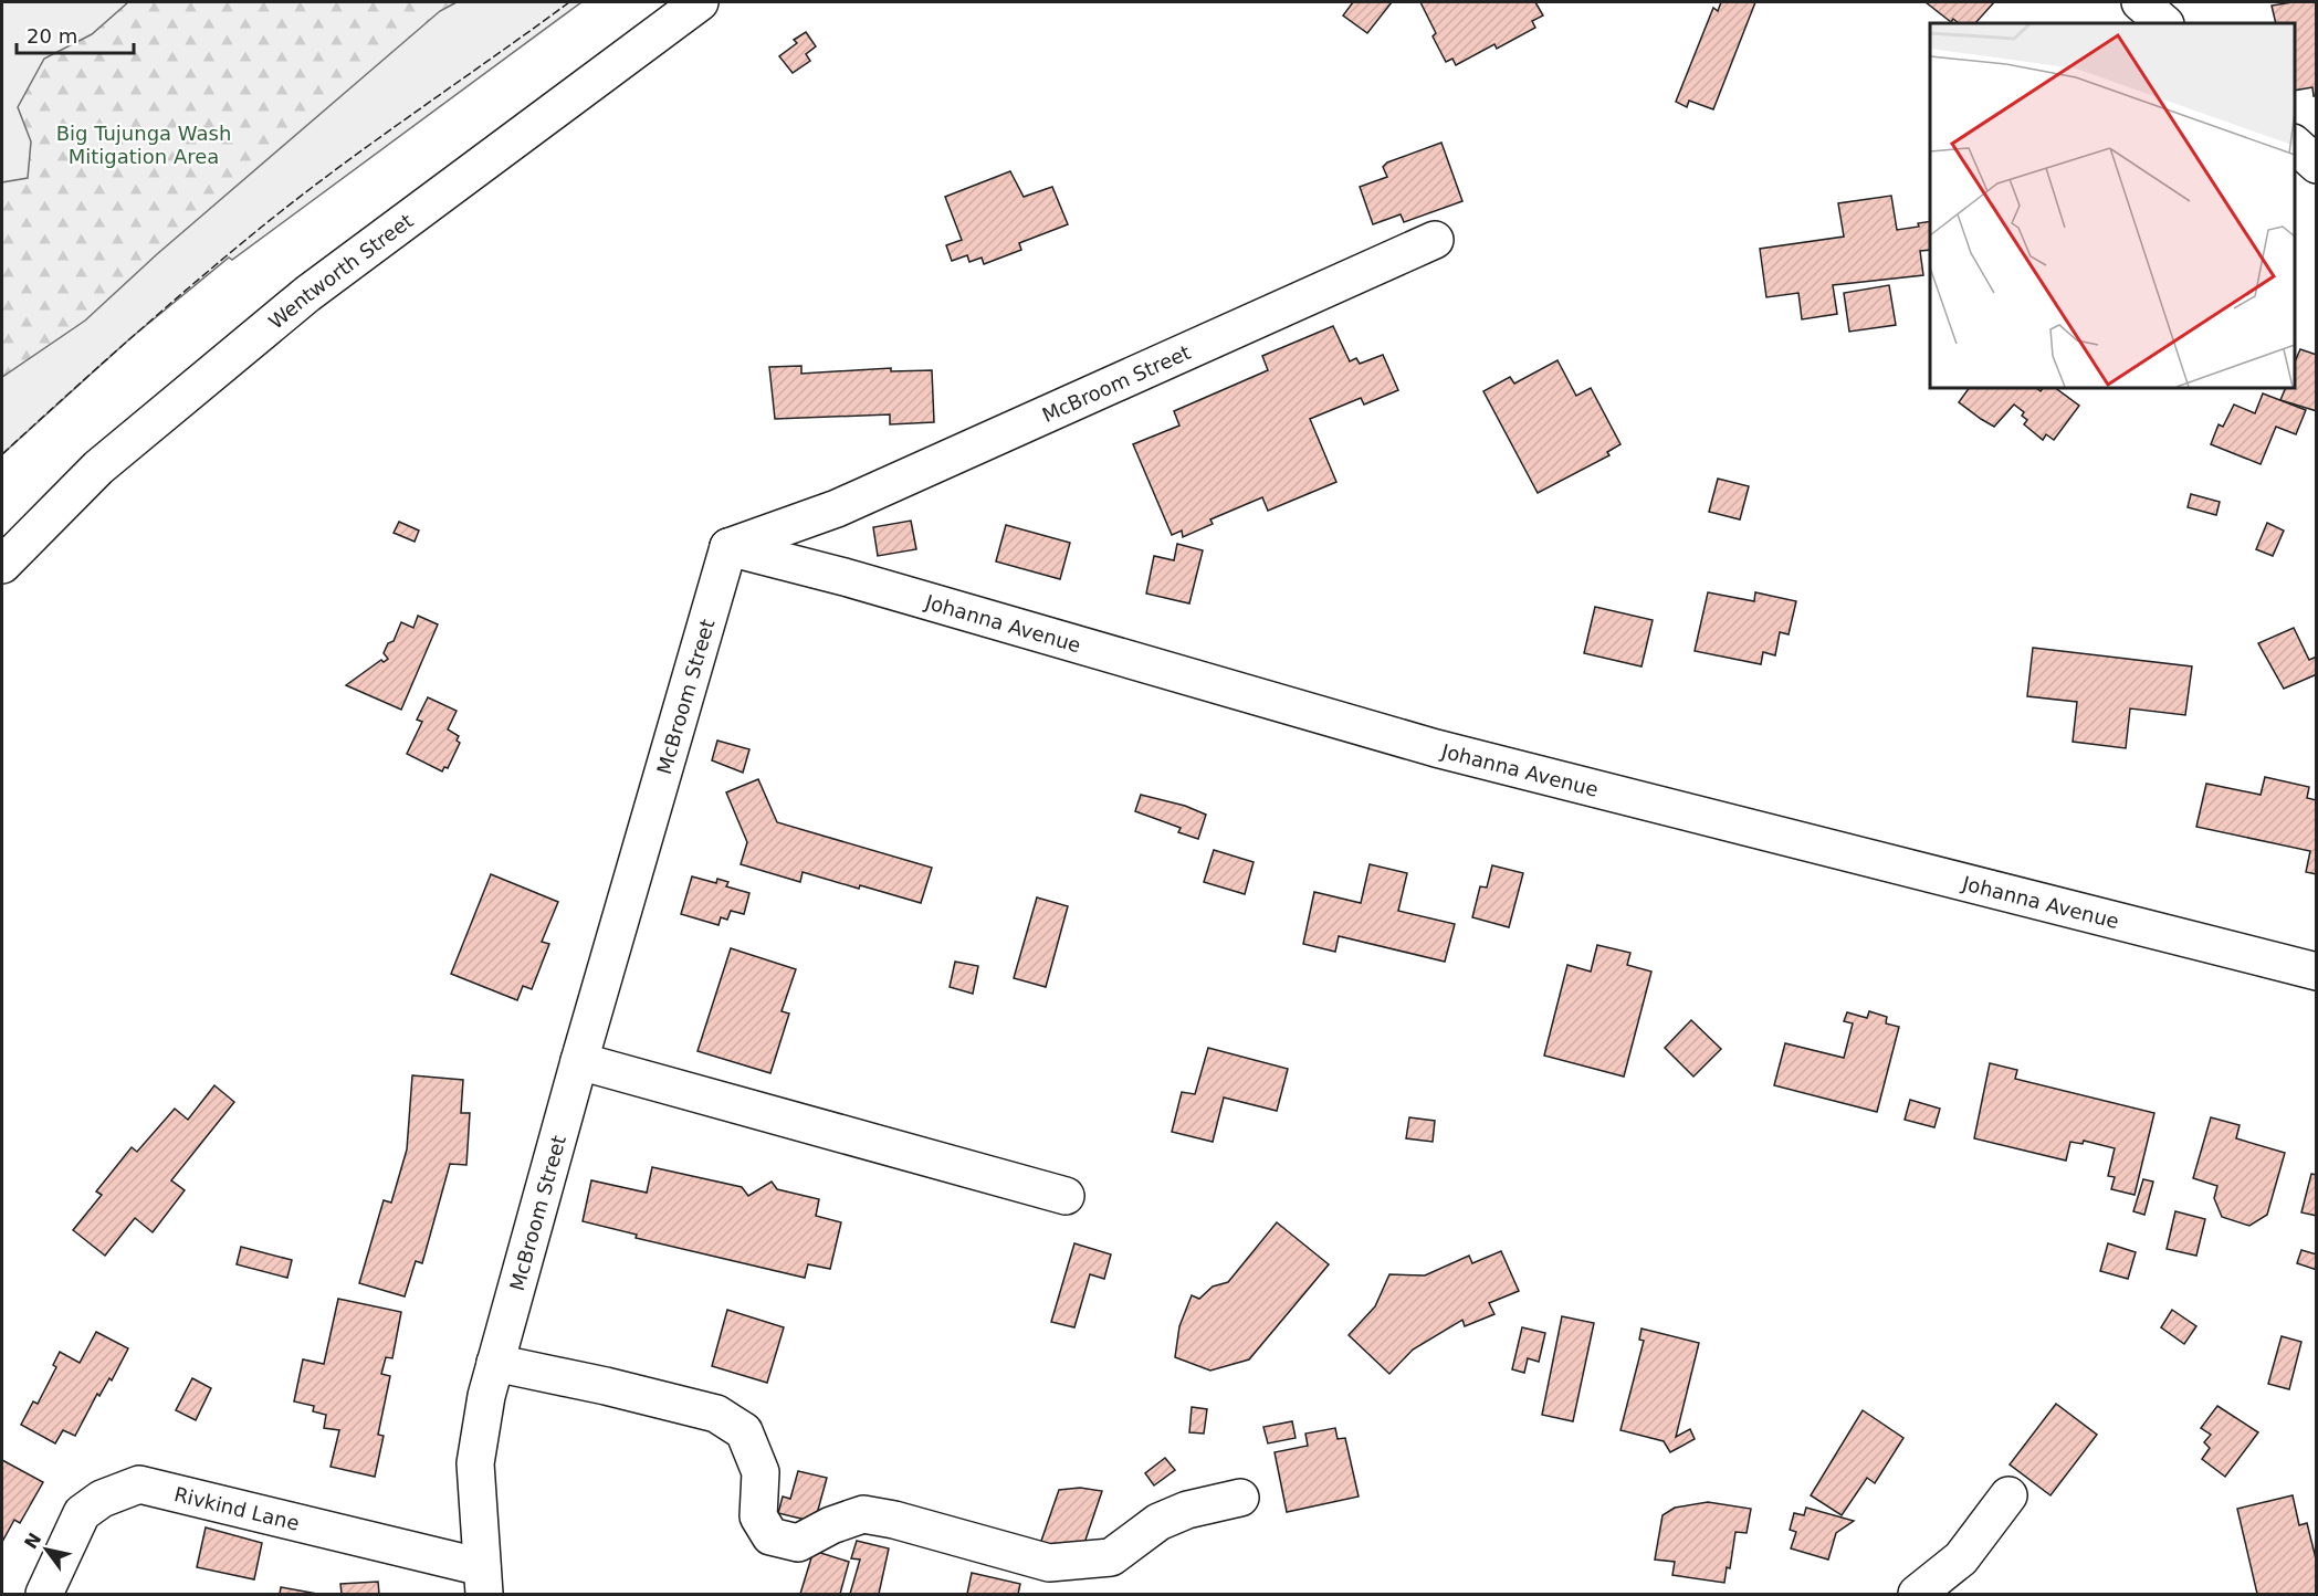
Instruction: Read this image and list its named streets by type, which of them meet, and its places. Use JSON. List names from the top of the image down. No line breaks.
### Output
{"streets":{"street":["Wentworth Street","McBroom Street","Johanna Avenue","Rivkind Lane"]},"crossings":[["McBroom Street","Johanna Avenue"],["McBroom Street","Rivkind Lane"]],"parks":["Big Tujunga Wash Mitigation Area"],"scale_bar":"20 m","north":"top left"}
